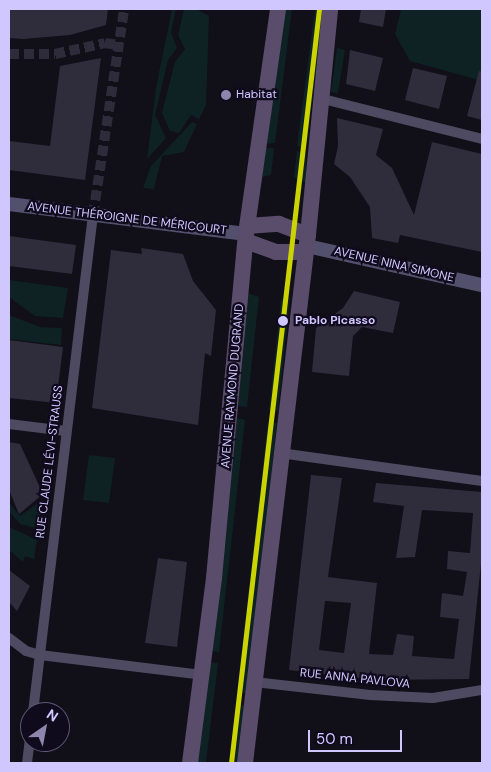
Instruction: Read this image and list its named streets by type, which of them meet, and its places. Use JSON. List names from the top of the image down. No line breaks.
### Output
{"streets":{"main road":["AVENUE RAYMOND DUGRAND"],"street":["AVENUE THÉROIGNE DE MÉRICOURT","AVENUE NINA SIMONE","RUE CLAUDE LÉVI-STRAUSS","RUE ANNA PAVLOVA"]},"crossings":[["AVENUE THÉROIGNE DE MÉRICOURT","AVENUE RAYMOND DUGRAND"],["AVENUE THÉROIGNE DE MÉRICOURT","RUE CLAUDE LÉVI-STRAUSS"]],"places":["Habitat","Pablo Picasso"],"scale_bar":"50 m","north":"top right"}
